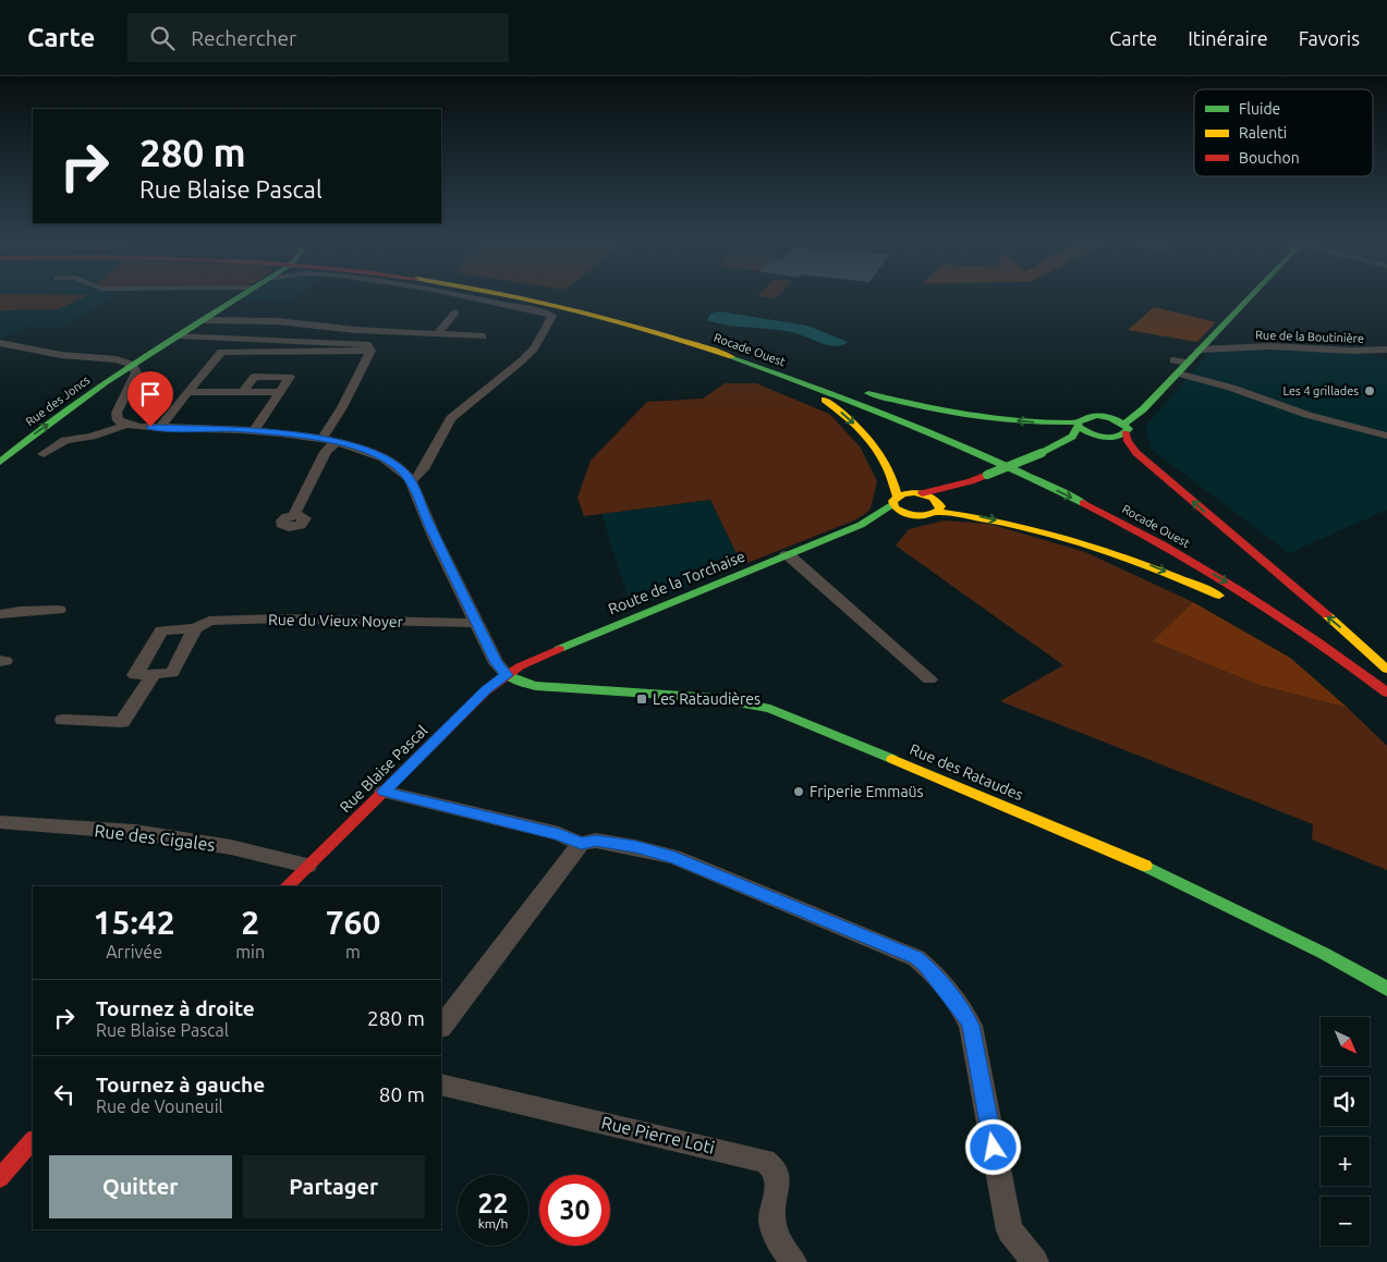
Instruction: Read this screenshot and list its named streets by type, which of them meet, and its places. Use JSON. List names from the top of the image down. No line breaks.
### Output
{"streets":{"main road":["Rocade Ouest","Rue des Joncs","Route de la Torchaise","Rue Blaise Pascal","Rue des Rataudes"],"street":["Rue de la Boutinière","Rue du Vieux Noyer","Rue des Cigales","Rue Pierre Loti"]},"crossings":[["Route de la Torchaise","Rue Blaise Pascal"],["Route de la Torchaise","Rue des Rataudes"],["Rue Blaise Pascal","Rue des Rataudes"],["Rue Blaise Pascal","Rue des Cigales"]],"one_way":["Rue des Joncs"],"places":{"other":["Les 4 grillades","Friperie Emmaüs"],"transit":["Les Rataudières"]},"legend":["Fluide","Ralenti","Bouchon"],"north":"bottom right","page":{"header":"Carte","search":"Rechercher","nav":["Carte","Itinéraire","Favoris"],"turn":["280 m","Rue Blaise Pascal"],"eta":["15:42","Arrivée","2","min","760","m"],"list":[{"name":"Tournez à droite","note":"Rue Blaise Pascal","value":"280 m"},{"name":"Tournez à gauche","note":"Rue de Vouneuil","value":"80 m"}],"map_buttons":["+","−"],"buttons":["Quitter","Partager"],"speed":"22 km/h","limit":"30"}}
